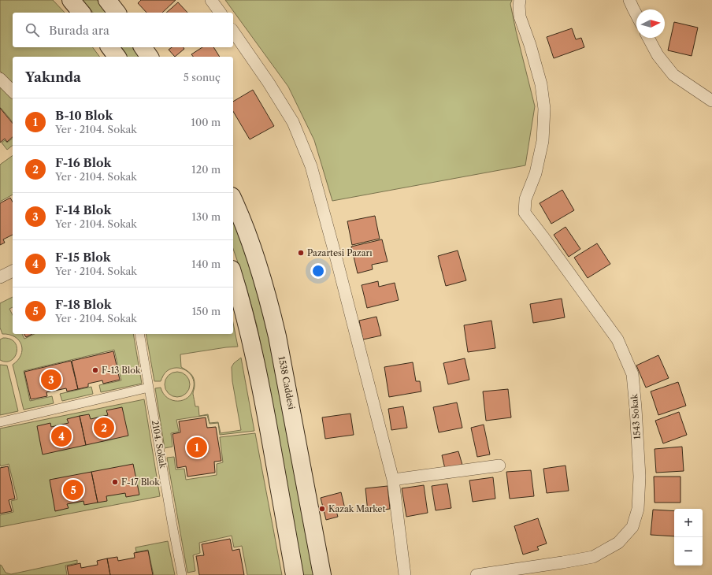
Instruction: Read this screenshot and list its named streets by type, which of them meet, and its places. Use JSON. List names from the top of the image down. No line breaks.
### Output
{"streets":{"main road":["1538 Caddesi"],"street":["1543 Sokak","2104. Sokak"]},"places":["Pazartesi Pazarı","F-13 Blok","F-17 Blok","Kazak Market"],"north":"right","page":{"search":"Burada ara","heading":["Yakında","5 sonuç"],"list":[{"mark":"1","name":"B-10 Blok","note":"Yer · 2104. Sokak","value":"100 m"},{"mark":"2","name":"F-16 Blok","note":"Yer · 2104. Sokak","value":"120 m"},{"mark":"3","name":"F-14 Blok","note":"Yer · 2104. Sokak","value":"130 m"},{"mark":"4","name":"F-15 Blok","note":"Yer · 2104. Sokak","value":"140 m"},{"mark":"5","name":"F-18 Blok","note":"Yer · 2104. Sokak","value":"150 m"}],"pins":["3","2","4","1","5"],"map_buttons":["+","−"]}}
